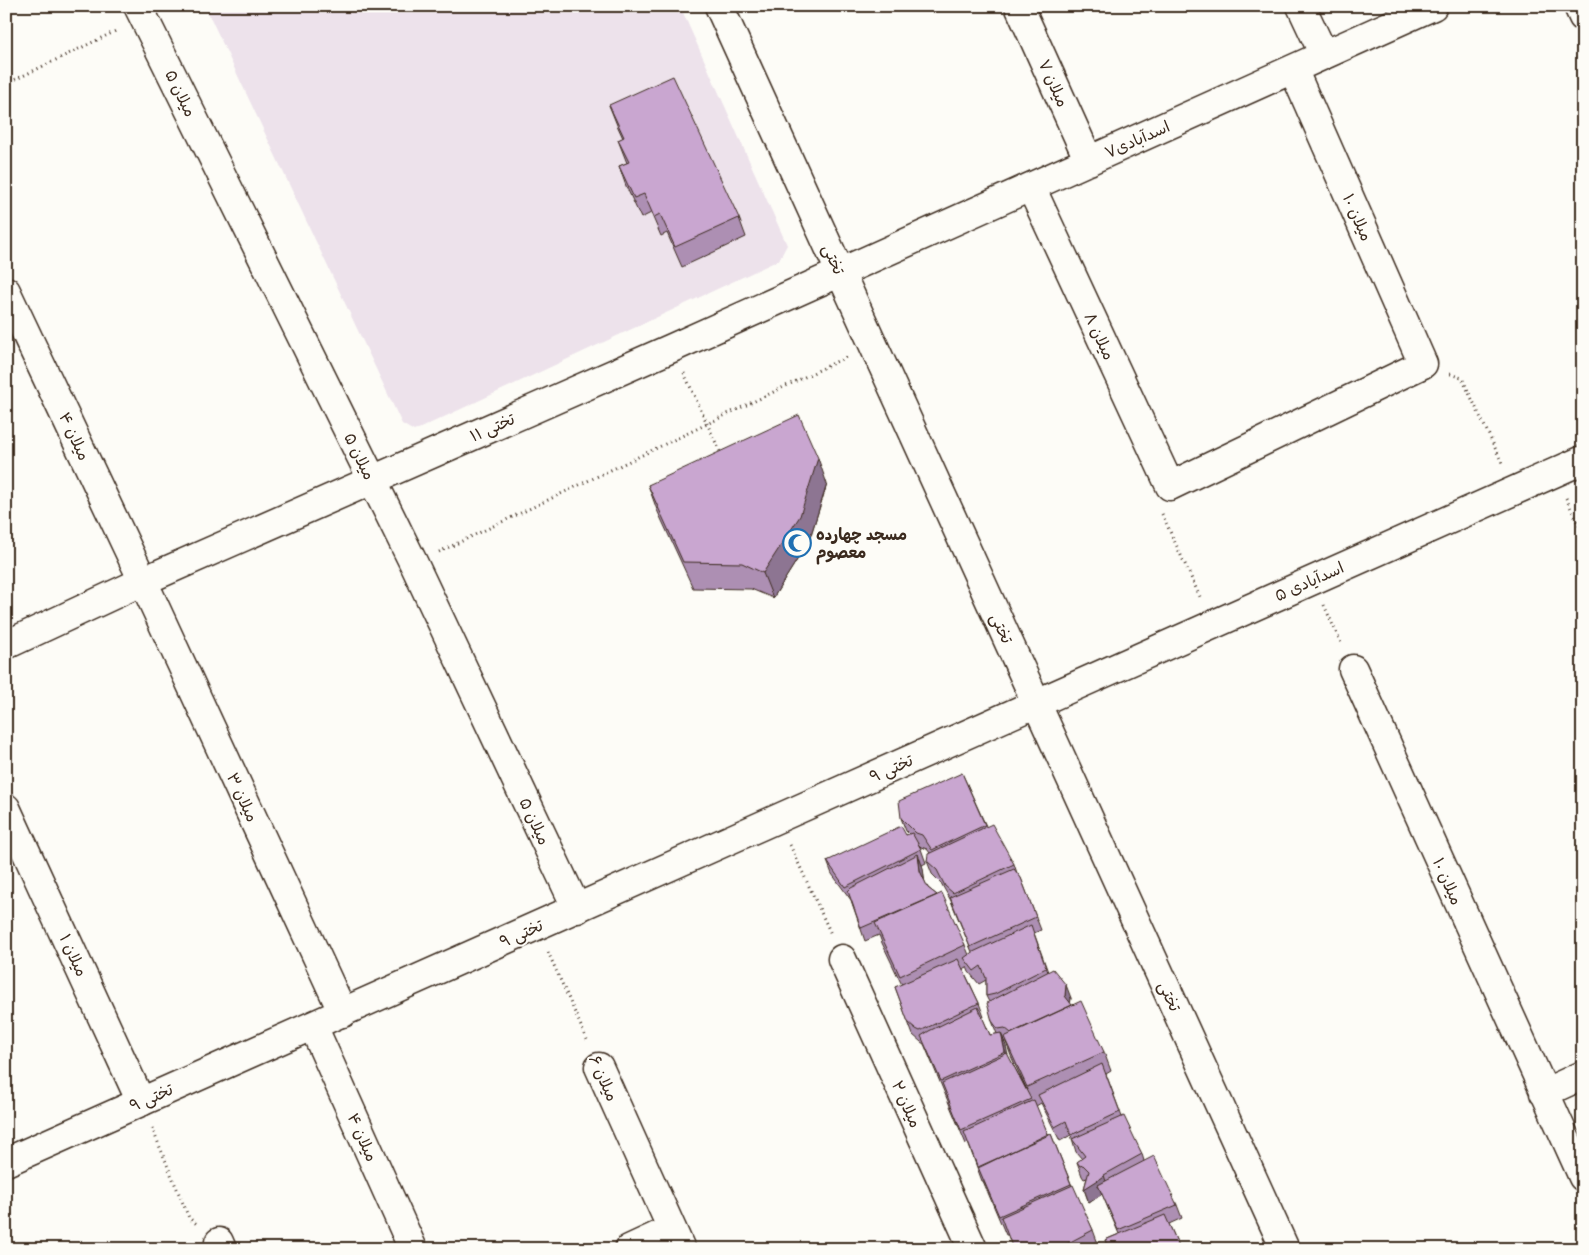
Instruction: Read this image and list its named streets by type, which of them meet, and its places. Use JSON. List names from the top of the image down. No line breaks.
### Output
{"streets":{"street":["میلان ۷","میلان ۵","اسدآبادی۷","میلان ۱۰","تختی","میلان ۸","تختی ۱۱","میلان ۴","اسدآیادی ۵","تختی ۹","میلان ۳","میلان ۱","میلان ۶","میلان ۲"]},"crossings":[["میلان ۷","اسدآبادی۷"],["میلان ۵","تختی ۱۱"],["میلان ۵","تختی ۹"],["اسدآبادی۷","میلان ۱۰"],["اسدآبادی۷","تختی"],["اسدآبادی۷","میلان ۸"],["اسدآبادی۷","تختی ۱۱"],["تختی","تختی ۱۱"],["تختی","اسدآیادی ۵"],["تختی","تختی ۹"],["تختی ۱۱","میلان ۴"],["تختی ۱۱","میلان ۳"],["میلان ۴","تختی ۹"],["میلان ۴","میلان ۳"],["اسدآیادی ۵","تختی ۹"],["تختی ۹","میلان ۳"],["تختی ۹","میلان ۱"],["تختی ۹","میلان ۶"]],"places":{"mosque":["مسجد چهارده معصوم"]}}
